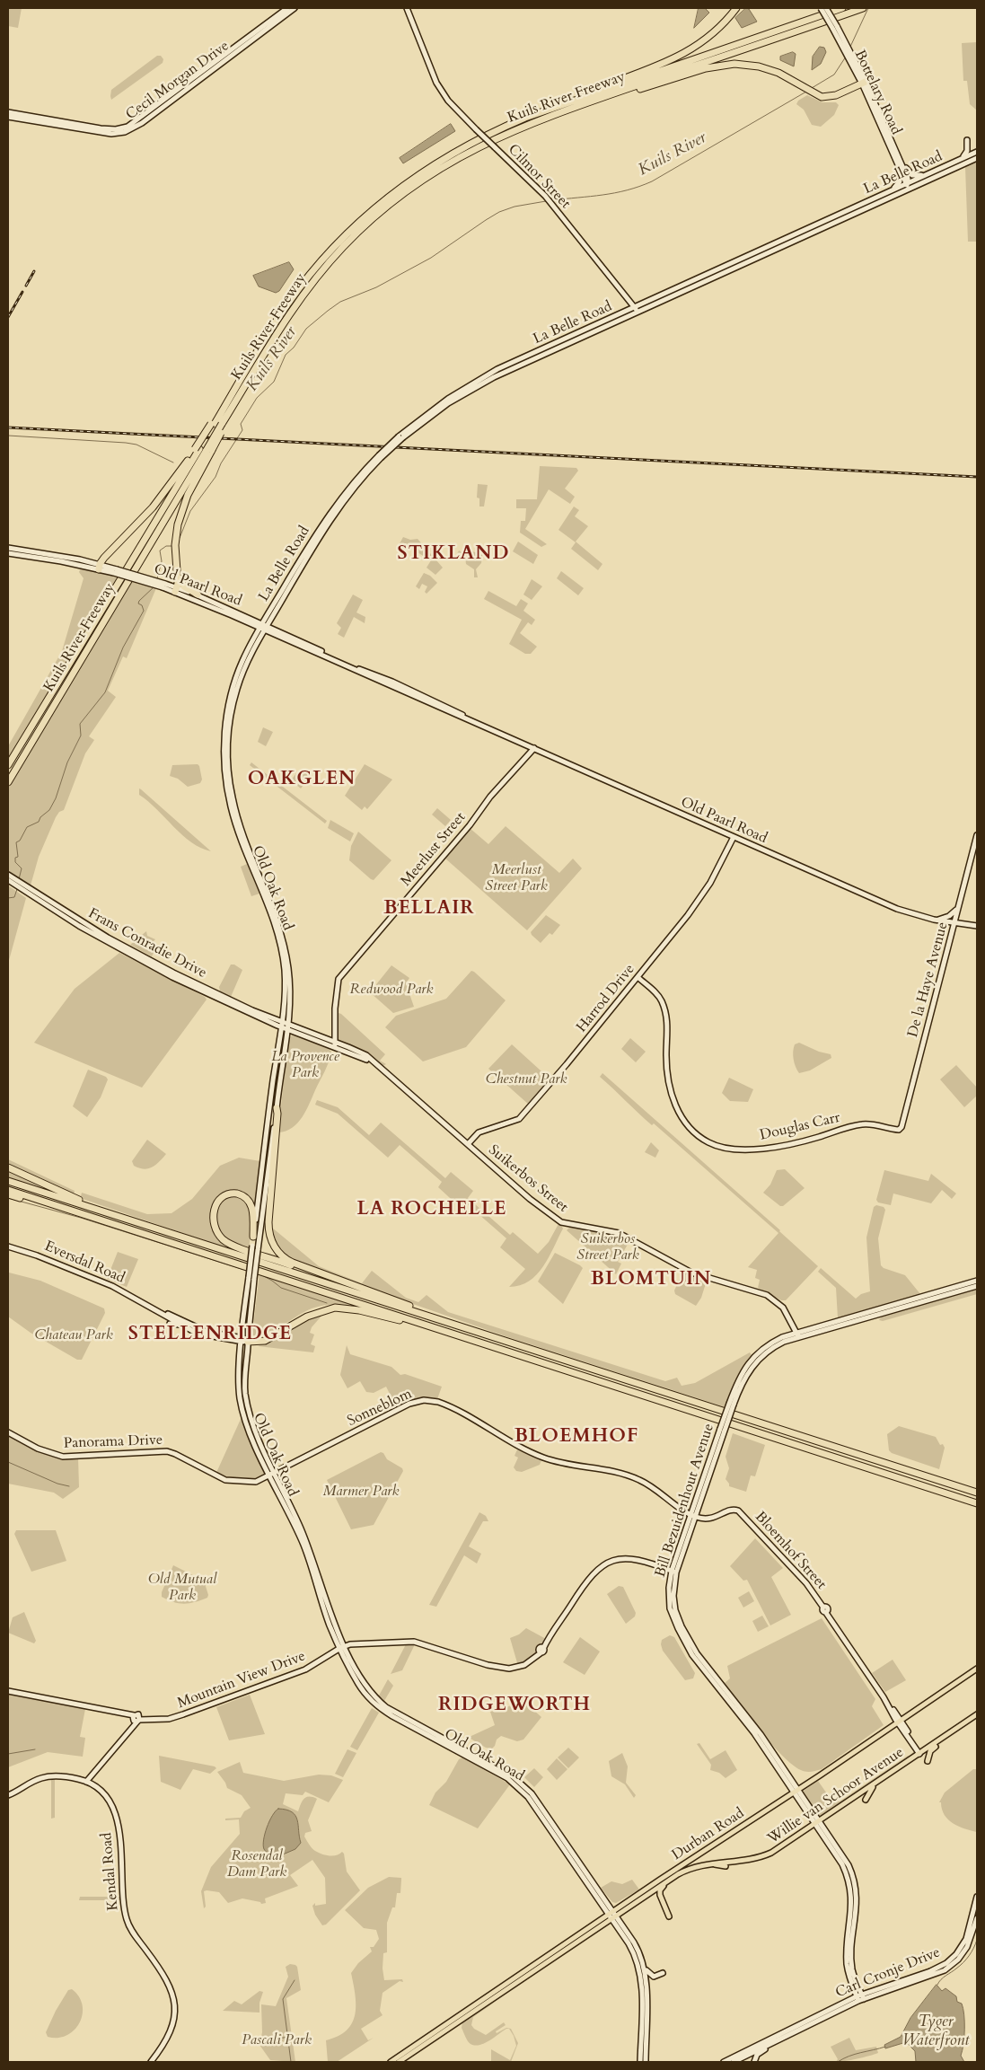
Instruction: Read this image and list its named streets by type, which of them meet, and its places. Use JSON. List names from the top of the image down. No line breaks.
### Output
{"streets":{"highway":["Kuils River Freeway"],"main road":["Cecil Morgan Drive","Bottelary Road","La Belle Road","Cilmor Street","Old Paarl Road","Meerlust Street","Old Oak Road","Frans Conradie Drive","De la Haye Avenue","Harrod Drive","Douglas Carr","Suikerbos Street","Eversdal Road","Sonneblom","Panorama Drive","Bill Bezuidenhout Avenue","Bloemhof Street","Mountain View Drive","Willie van Schoor Avenue","Durban Road","Kendal Road","Carl Cronje Drive"]},"crossings":[["Bottelary Road","La Belle Road"],["La Belle Road","Cilmor Street"],["La Belle Road","Old Paarl Road"],["La Belle Road","Old Oak Road"],["Old Paarl Road","Meerlust Street"],["Old Paarl Road","Old Oak Road"],["Old Paarl Road","De la Haye Avenue"],["Old Paarl Road","Harrod Drive"],["Meerlust Street","Suikerbos Street"],["Old Oak Road","Frans Conradie Drive"],["Old Oak Road","Suikerbos Street"],["Old Oak Road","Eversdal Road"],["Old Oak Road","Sonneblom"],["Old Oak Road","Panorama Drive"],["Old Oak Road","Mountain View Drive"],["Old Oak Road","Durban Road"],["Frans Conradie Drive","Suikerbos Street"],["De la Haye Avenue","Douglas Carr"],["Harrod Drive","Douglas Carr"],["Harrod Drive","Suikerbos Street"],["Suikerbos Street","Bill Bezuidenhout Avenue"],["Sonneblom","Panorama Drive"],["Sonneblom","Bill Bezuidenhout Avenue"],["Sonneblom","Bloemhof Street"],["Bill Bezuidenhout Avenue","Bloemhof Street"],["Bill Bezuidenhout Avenue","Mountain View Drive"],["Bill Bezuidenhout Avenue","Willie van Schoor Avenue"],["Bill Bezuidenhout Avenue","Durban Road"],["Bill Bezuidenhout Avenue","Carl Cronje Drive"],["Bloemhof Street","Willie van Schoor Avenue"],["Bloemhof Street","Durban Road"],["Willie van Schoor Avenue","Durban Road"]],"districts":["STIKLAND","OAKGLEN","BELLAIR","LA ROCHELLE","BLOMTUIN","STELLENRIDGE","BLOEMHOF","RIDGEWORTH"],"water":["Kuils River","Tyger Waterfront"],"parks":["Meerlust Street Park","Redwood Park","La Provence Park","Chestnut Park","Suikerbos Street Park","Chateau Park","Marmer Park","Old Mutual Park","Rosendal Dam Park","Pascali Park"]}
